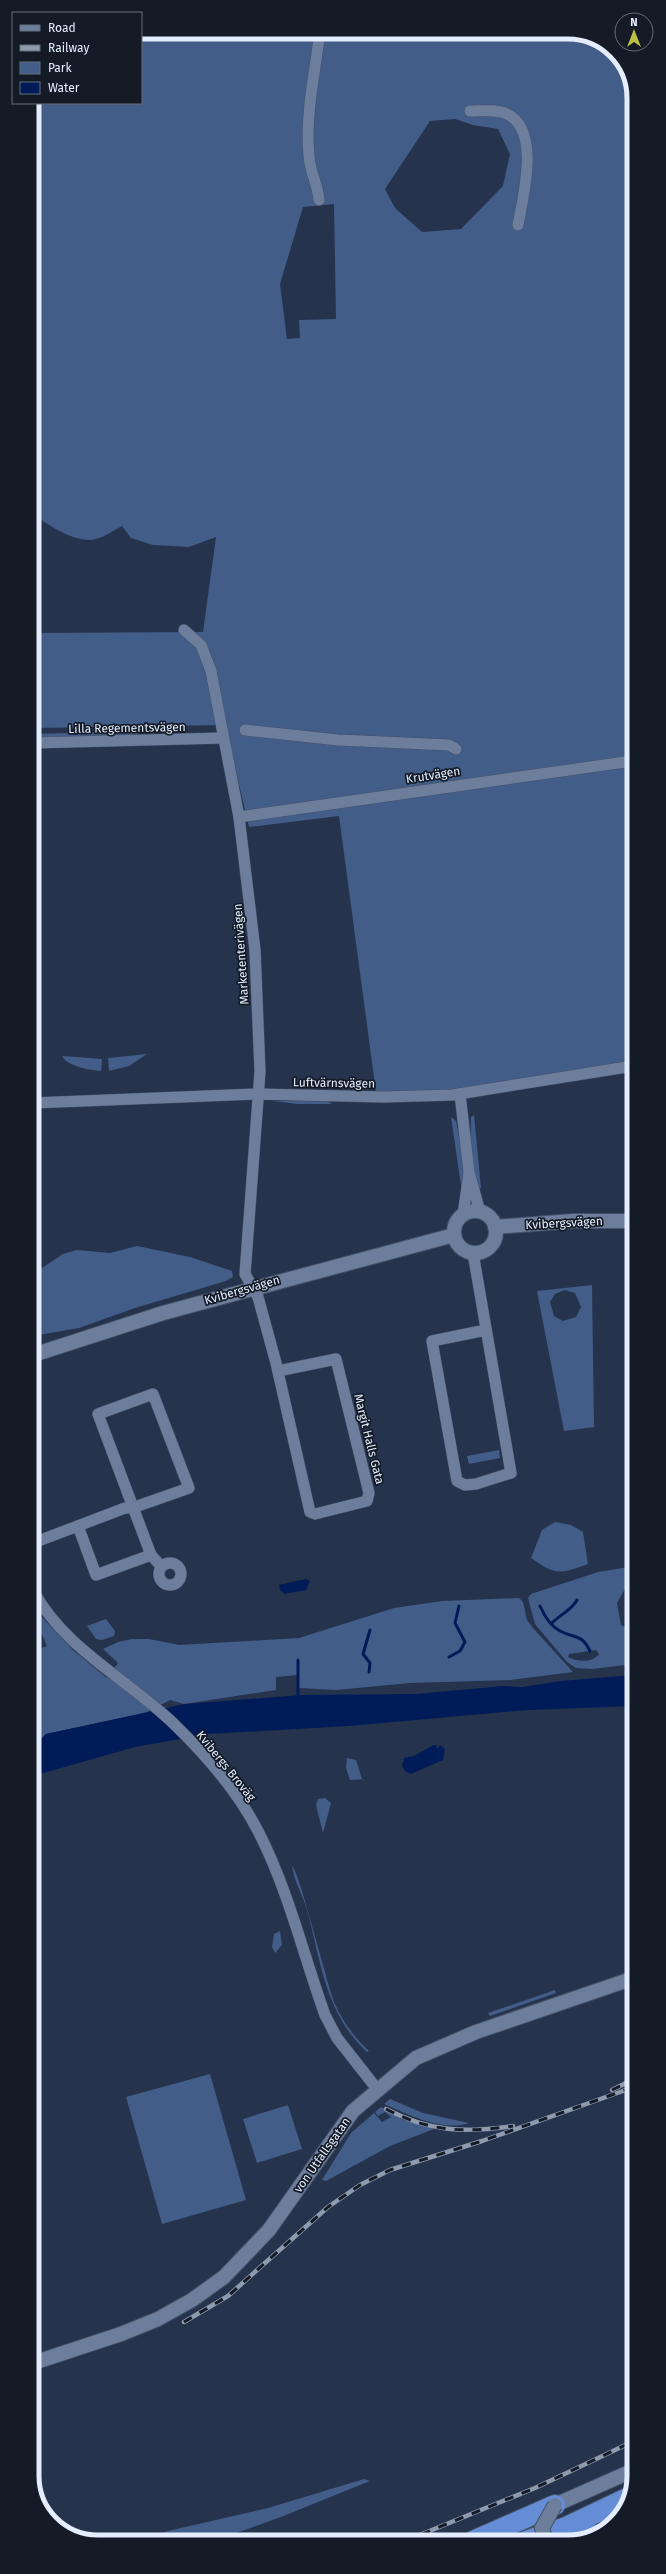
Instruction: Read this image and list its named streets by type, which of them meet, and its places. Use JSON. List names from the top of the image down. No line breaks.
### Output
{"streets":{"street":["Lilla Regementsvägen","Krutvägen","Marketenterivägen","Luftvärnsvägen","Kvibergsvägen","Margit Halls Gata","Kvibergs Broväg","von Utfallsgatan"]},"crossings":[["Lilla Regementsvägen","Marketenterivägen"],["Krutvägen","Marketenterivägen"],["Marketenterivägen","Luftvärnsvägen"],["Marketenterivägen","Kvibergsvägen"],["Marketenterivägen","Margit Halls Gata"],["Kvibergsvägen","Margit Halls Gata"],["Kvibergs Broväg","von Utfallsgatan"]],"legend":["Road","Railway","Park","Water"],"north":"top"}
